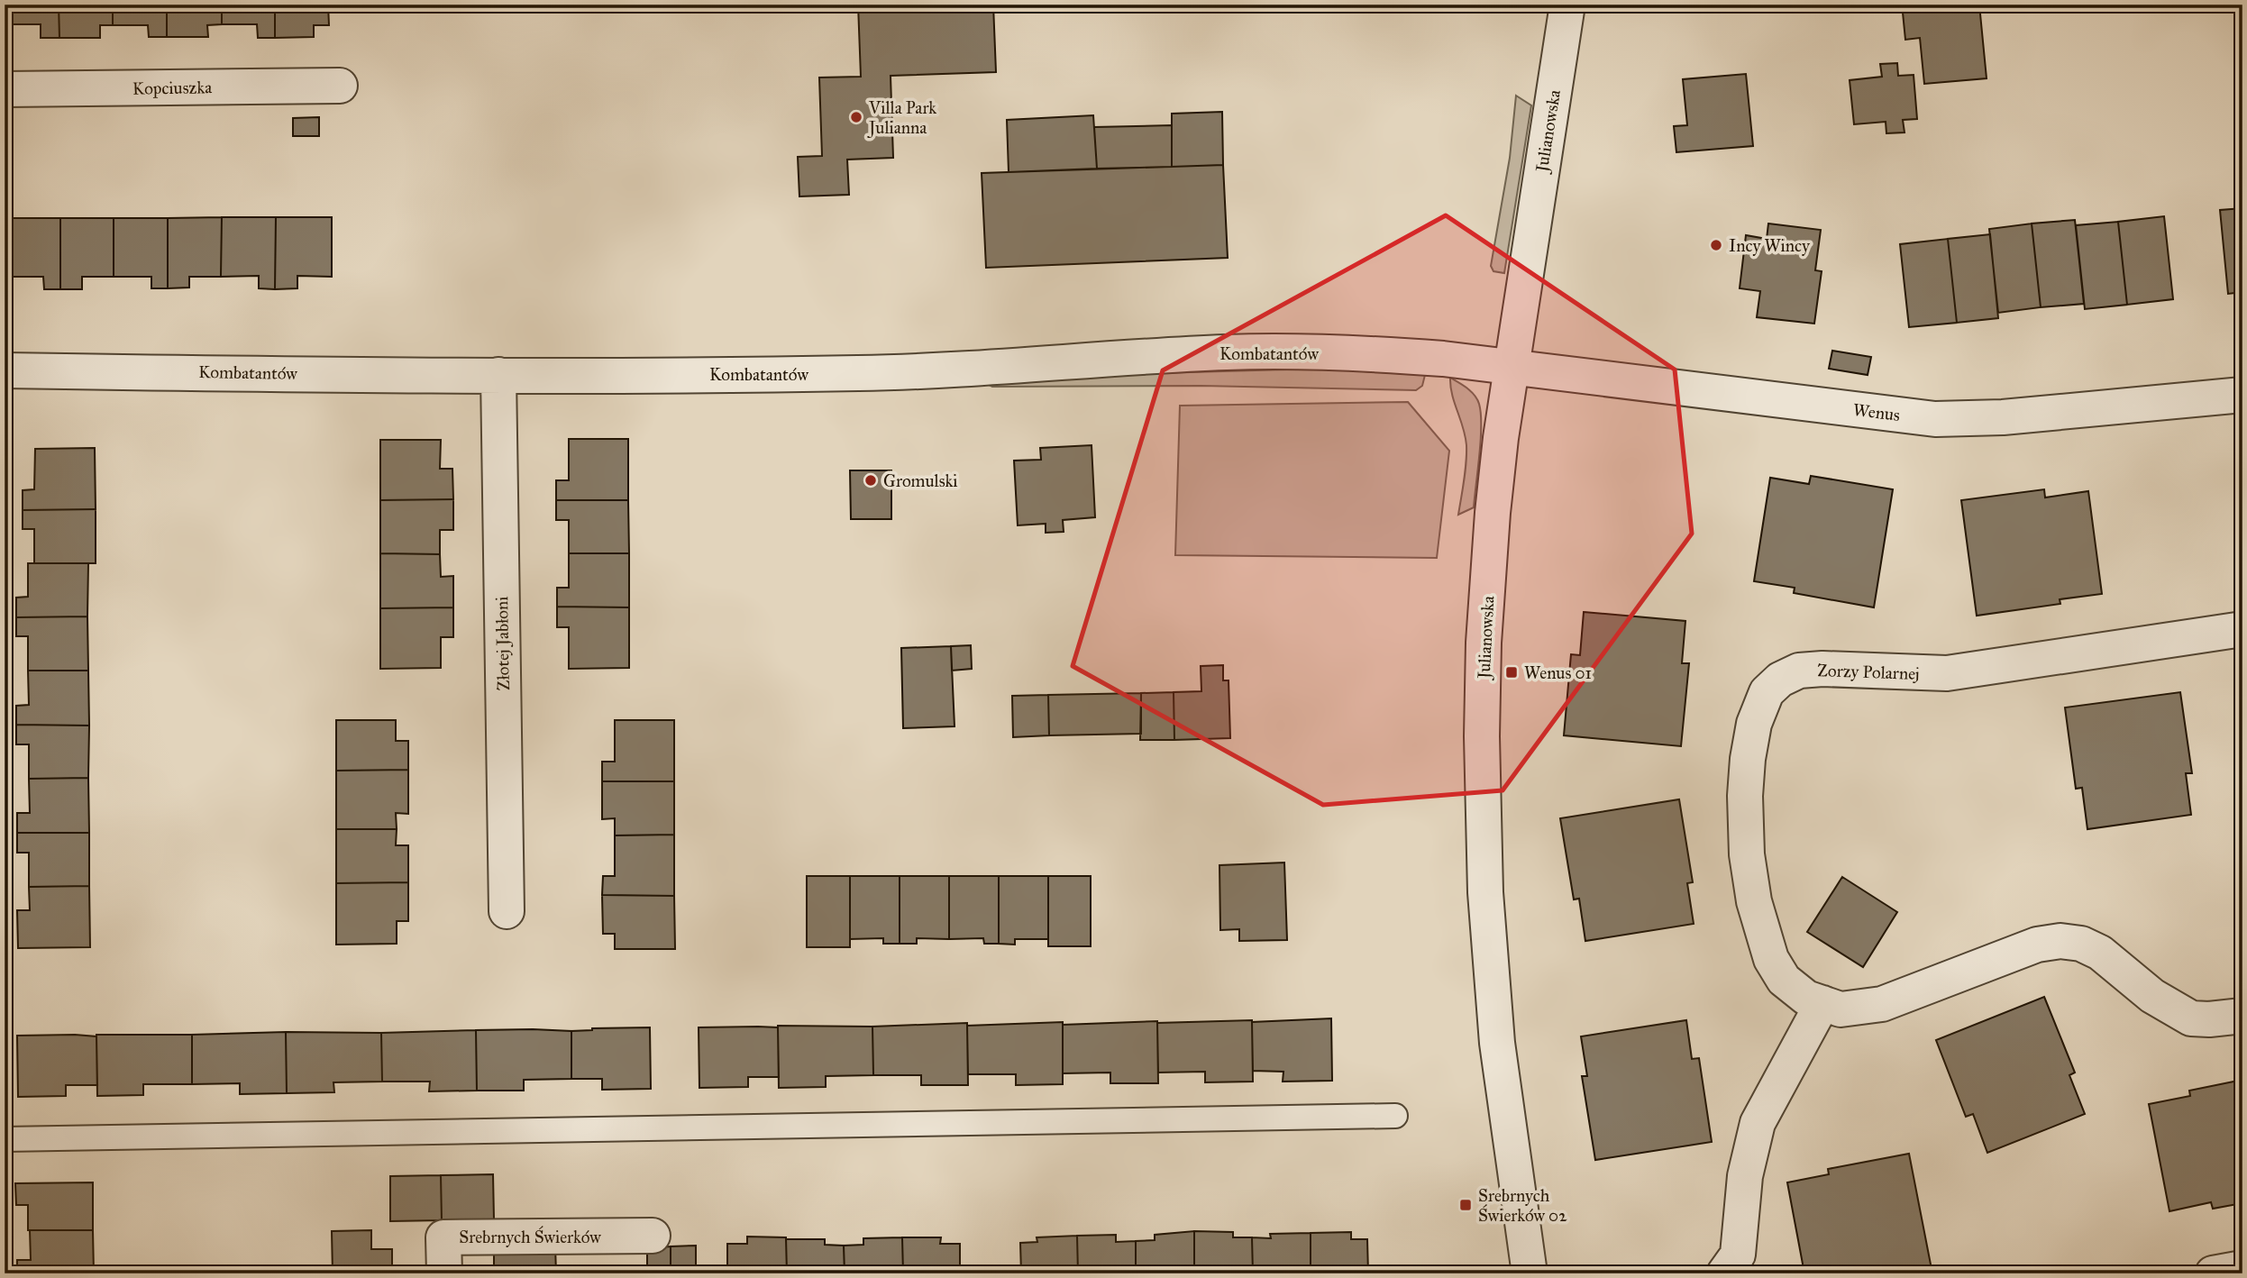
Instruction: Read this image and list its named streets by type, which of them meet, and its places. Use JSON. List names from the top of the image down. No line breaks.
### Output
{"streets":{"street":["Kopciuszka","Julianowska","Kombatantów","Wenus","Złotej Jabłoni","Zorzy Polarnej","Srebrnych Świerków"]},"crossings":[["Julianowska","Kombatantów"],["Julianowska","Wenus"],["Kombatantów","Wenus"],["Kombatantów","Złotej Jabłoni"]],"places":{"other":["Villa Park Julianna","Incy Wincy","Gromulski"],"transit":["Wenus 01","Srebrnych Świerków 02"]}}
